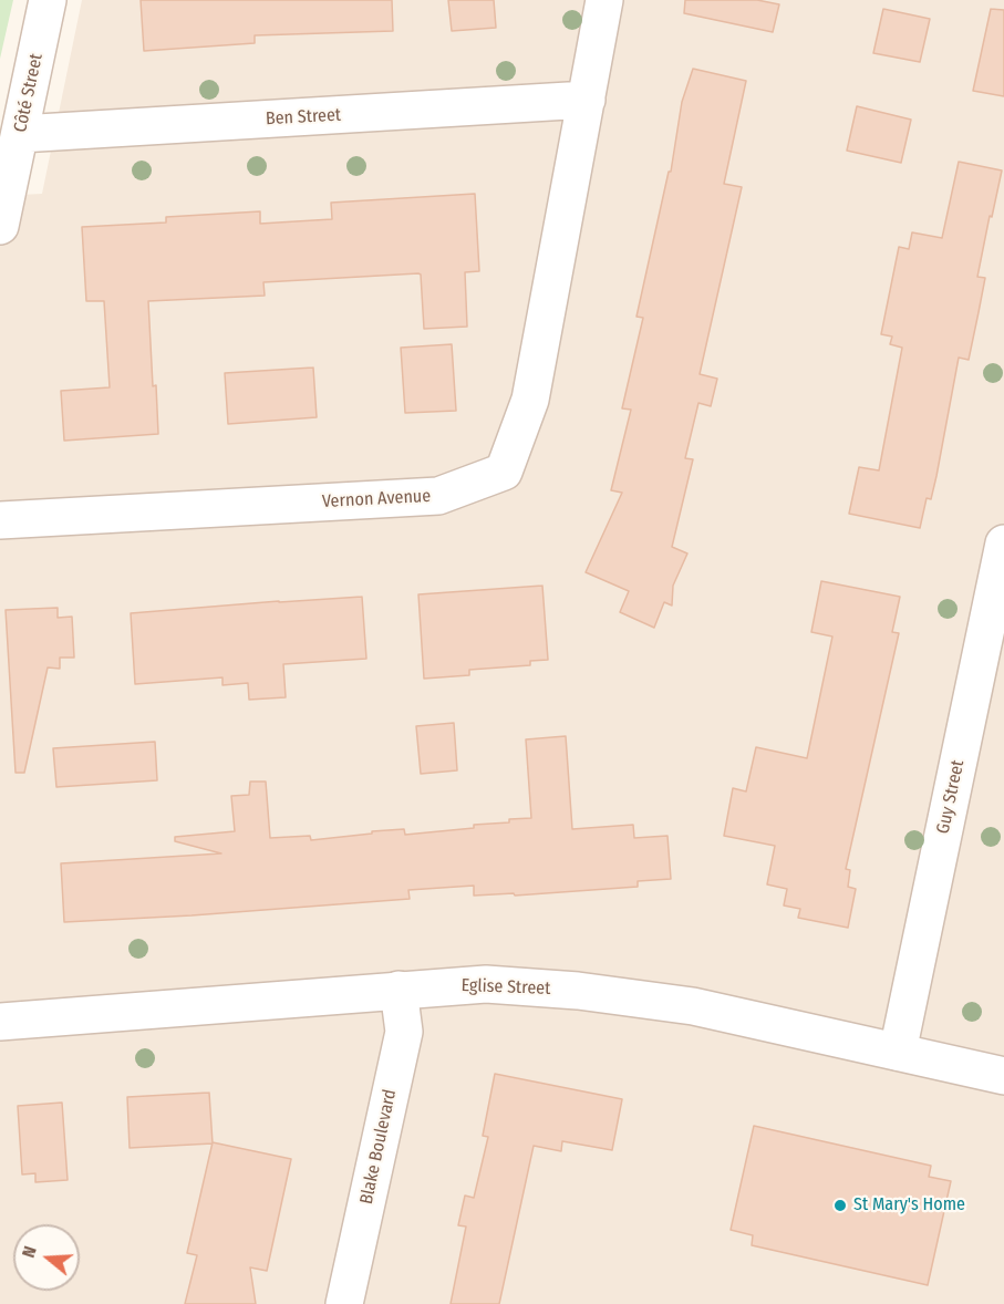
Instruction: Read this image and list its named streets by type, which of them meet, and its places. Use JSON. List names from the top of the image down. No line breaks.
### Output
{"streets":{"street":["Côté Street","Ben Street","Vernon Avenue","Guy Street","Eglise Street","Blake Boulevard"]},"crossings":[["Côté Street","Ben Street"],["Ben Street","Vernon Avenue"],["Guy Street","Eglise Street"],["Eglise Street","Blake Boulevard"]],"places":["St Mary's Home"],"north":"left"}
